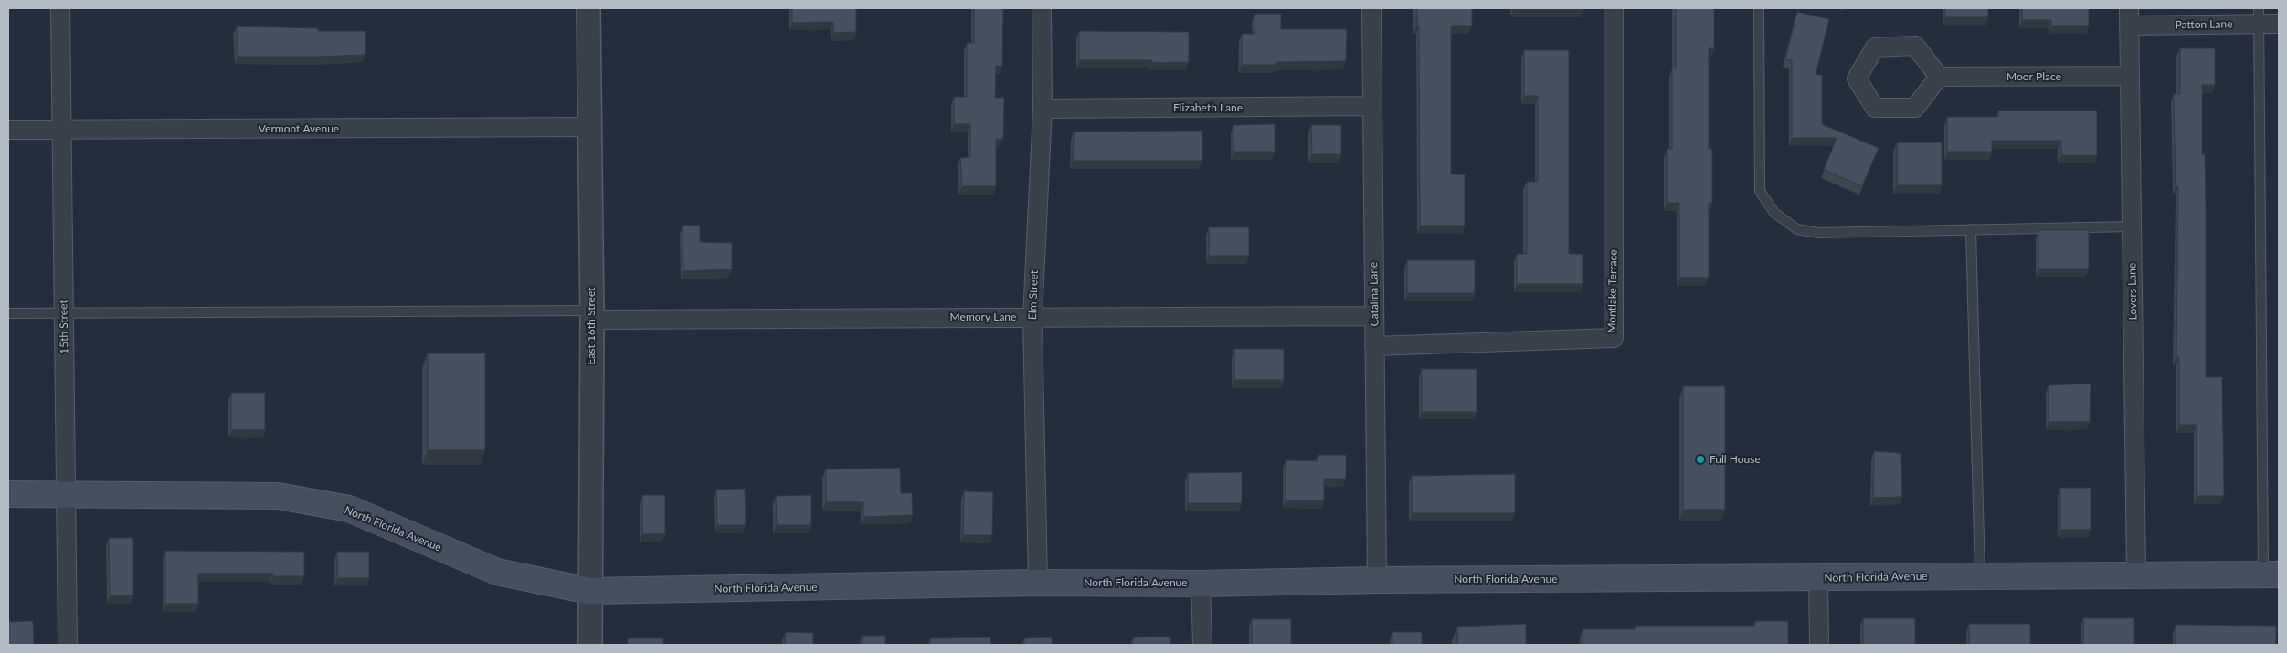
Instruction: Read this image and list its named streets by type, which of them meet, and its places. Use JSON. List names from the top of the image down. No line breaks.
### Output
{"streets":{"main road":["North Florida Avenue"],"street":["Patton Lane","Moor Place","Elizabeth Lane","Vermont Avenue","Montlake Terrace","Lovers Lane","Catalina Lane","Elm Street","Memory Lane","East 16th Street","15th Street"]},"crossings":[["Patton Lane","Lovers Lane"],["Moor Place","Lovers Lane"],["Elizabeth Lane","Catalina Lane"],["Elizabeth Lane","Elm Street"],["Vermont Avenue","East 16th Street"],["Vermont Avenue","15th Street"],["Montlake Terrace","Catalina Lane"],["Lovers Lane","North Florida Avenue"],["Catalina Lane","Memory Lane"],["Catalina Lane","North Florida Avenue"],["Elm Street","Memory Lane"],["Elm Street","North Florida Avenue"],["Memory Lane","East 16th Street"],["East 16th Street","North Florida Avenue"],["15th Street","North Florida Avenue"]],"places":["Full House"]}
